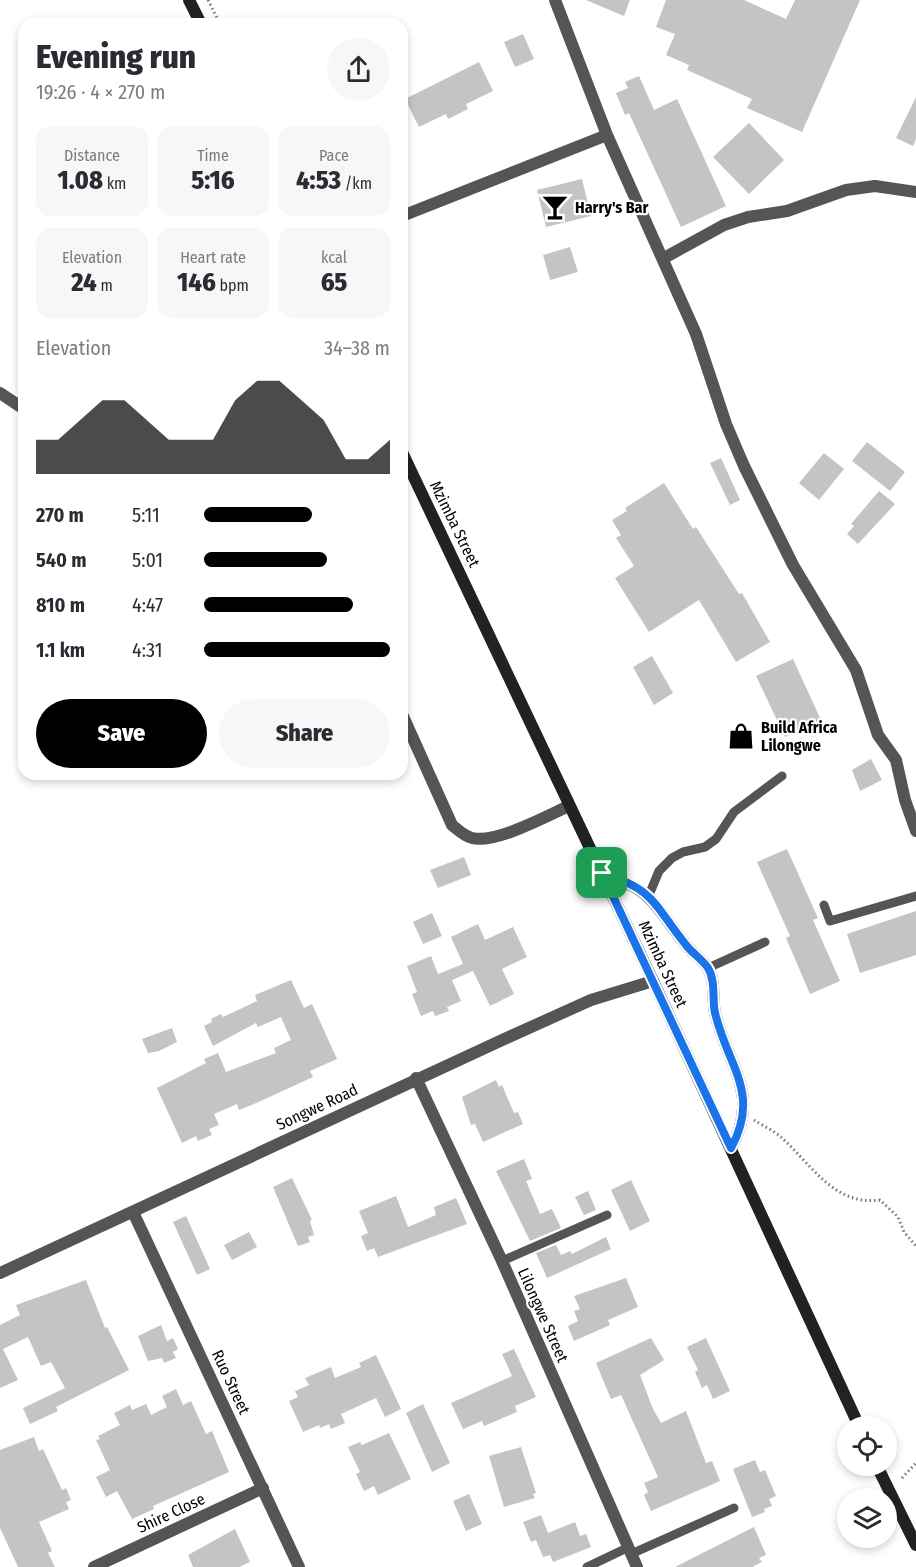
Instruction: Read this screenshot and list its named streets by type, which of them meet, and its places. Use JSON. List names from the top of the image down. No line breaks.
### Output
{"streets":{"main road":["Mzimba Street"],"street":["Songwe Road","Lilongwe Street","Ruo Street","Shire Close"]},"crossings":[["Mzimba Street","Songwe Road"],["Songwe Road","Lilongwe Street"],["Songwe Road","Ruo Street"],["Ruo Street","Shire Close"]],"places":{"bar":["Harry's Bar"],"shop":["Build Africa Lilongwe"]},"page":{"heading":["Evening run","19:26 · 4 × 270 m"],"stats":[["Distance","1.08 km"],["Time","5:16"],["Pace","4:53 /km"],["Elevation","24 m"],["Heart rate","146 bpm"],["kcal","65"]],"chart":["Elevation","34–38 m"],"list":[{"name":"270 m","note":"5:11"},{"name":"540 m","note":"5:01"},{"name":"810 m","note":"4:47"},{"name":"1.1 km","note":"4:31"}],"buttons":["Save","Share"]}}
